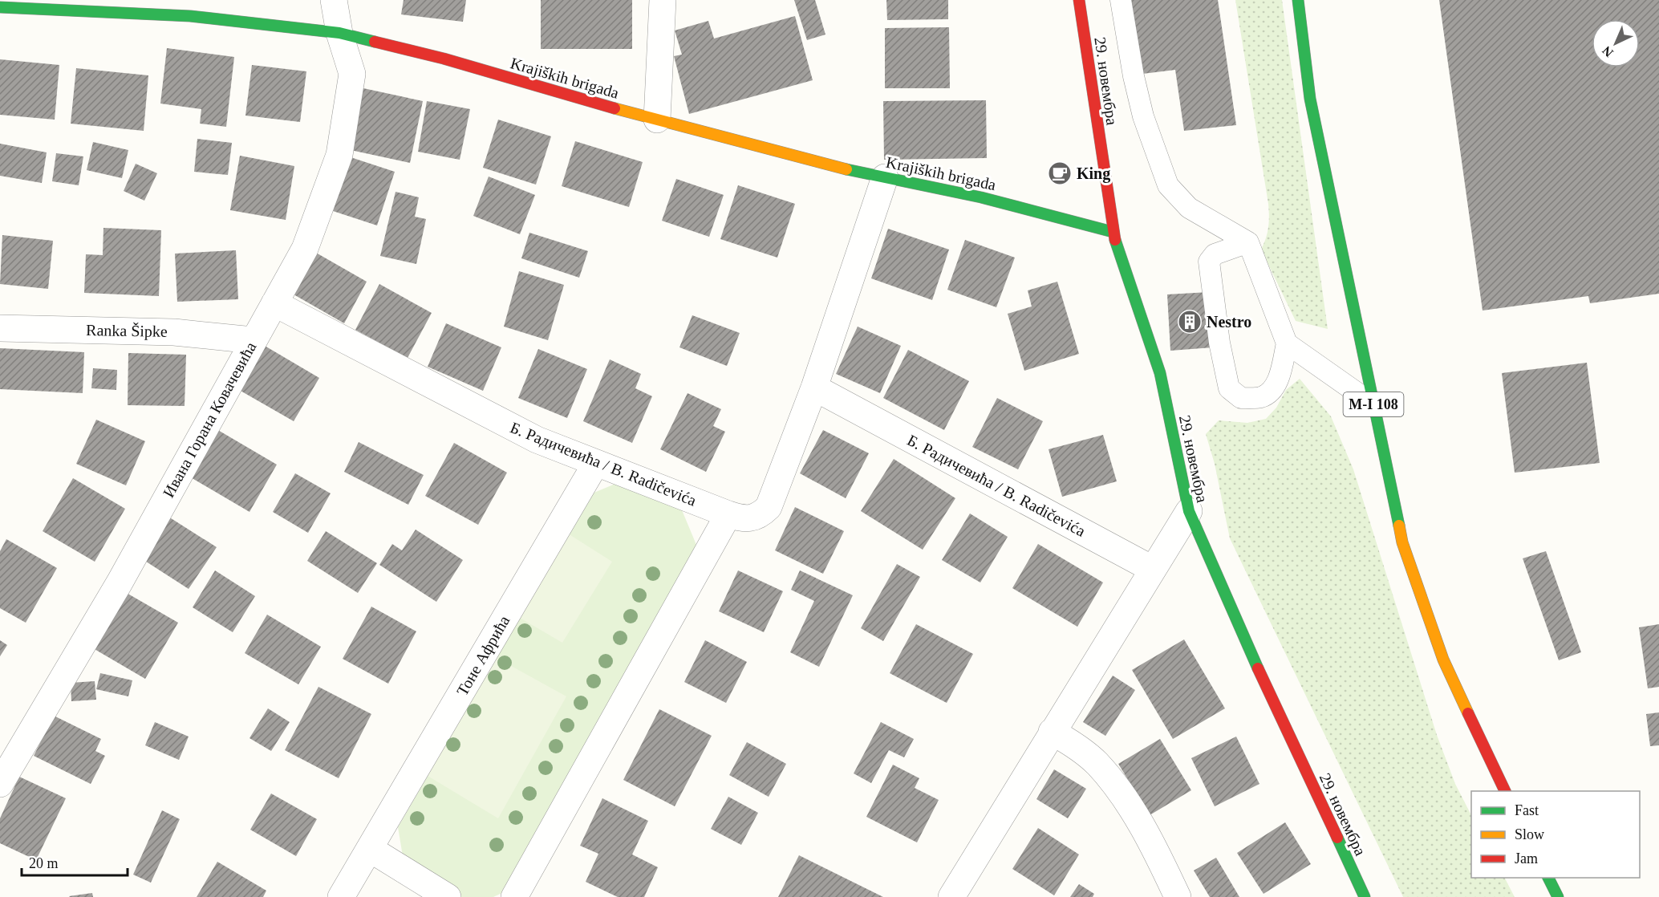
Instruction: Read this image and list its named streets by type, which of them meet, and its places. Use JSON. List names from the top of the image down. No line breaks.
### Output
{"streets":{"street":["Krajiških brigada","29. новембра","Ranka Šipke","M-I 108","Ивана Горана Ковачевића","Б. Радичевића / B. Radičevića","Тоне Афрића"]},"crossings":[["Krajiških brigada","29. новембра"],["Krajiških brigada","Ивана Горана Ковачевића"],["Krajiških brigada","Б. Радичевића / B. Radičevića"],["Ranka Šipke","Ивана Горана Ковачевића"],["Ивана Горана Ковачевића","Б. Радичевића / B. Radičevića"],["Б. Радичевића / B. Radičevića","Тоне Афрића"]],"places":{"cafe":["King"],"building":["Nestro"]},"legend":["Fast","Slow","Jam"],"scale_bar":"20 m","north":"bottom left"}
